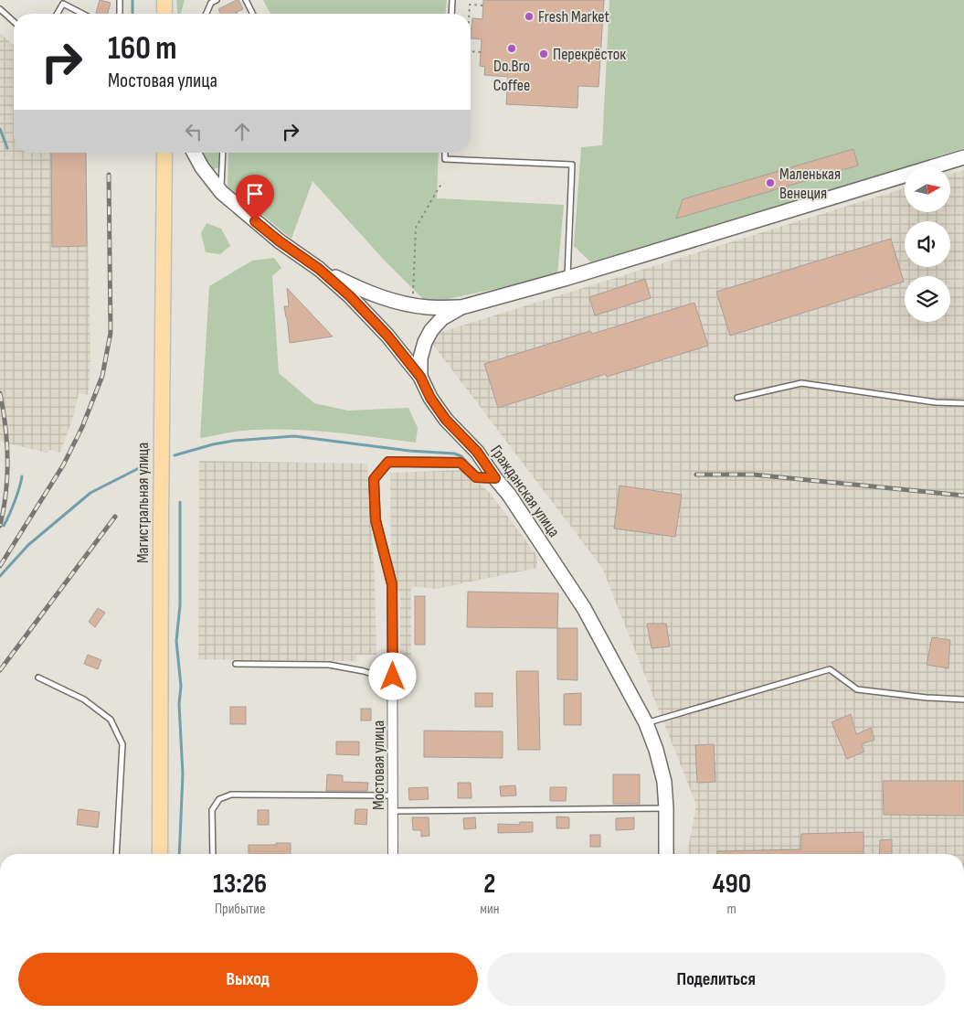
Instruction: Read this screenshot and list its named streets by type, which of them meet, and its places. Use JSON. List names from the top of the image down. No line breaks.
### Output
{"streets":{"main road":["Магистральная улица"],"street":["Гражданская улица","Мостовая улица"]},"crossings":[["Гражданская улица","Мостовая улица"]],"places":["Fresh Market","Do.Bro Coffee","Перекрёсток","Маленькая Венеция"],"north":"right","page":{"turn":["160 m","Мостовая улица"],"eta":["13:26","Прибытие","2","мин","490","m"],"buttons":["Выход","Поделиться"]}}
